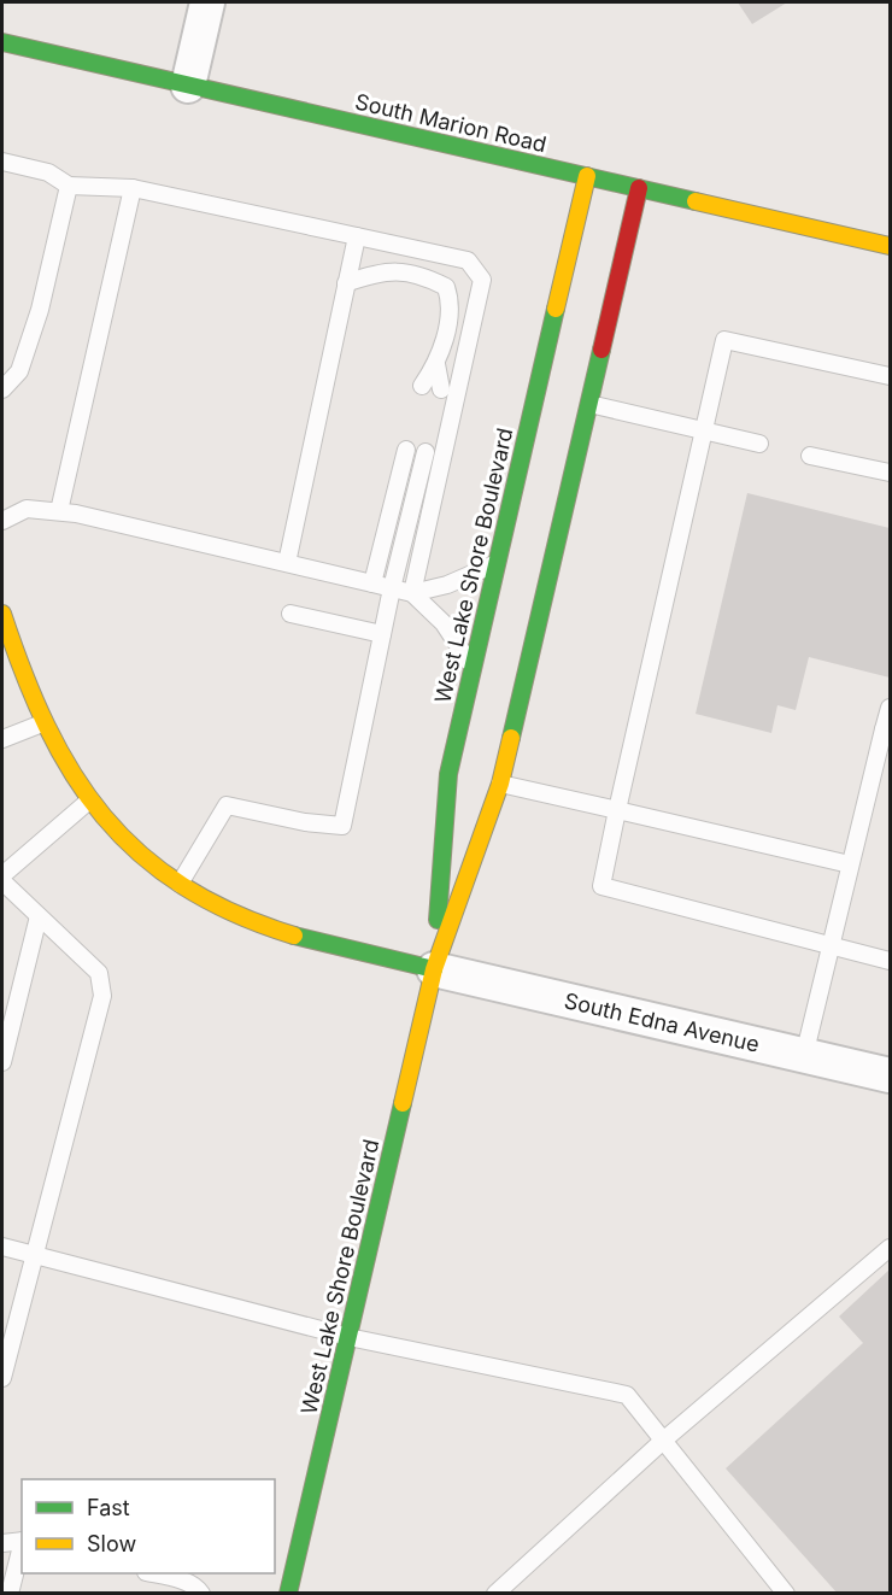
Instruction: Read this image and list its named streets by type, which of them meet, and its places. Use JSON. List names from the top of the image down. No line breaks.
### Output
{"streets":{"street":["South Marion Road","West Lake Shore Boulevard","South Edna Avenue"]},"crossings":[["South Marion Road","West Lake Shore Boulevard"],["West Lake Shore Boulevard","South Edna Avenue"]],"legend":["Fast","Slow"]}
